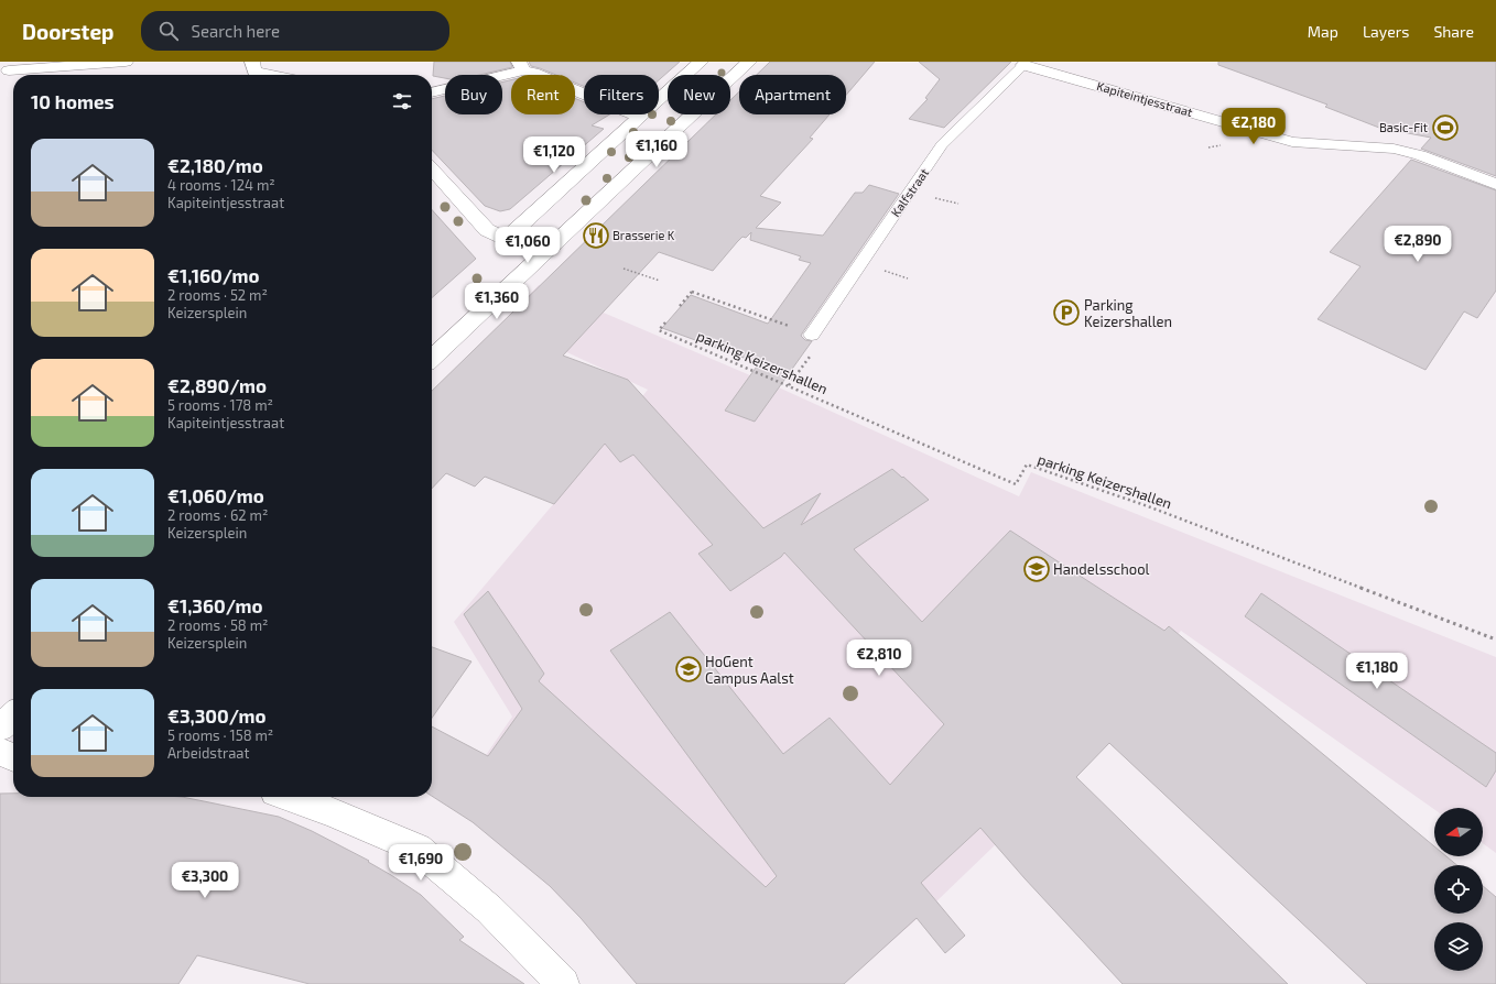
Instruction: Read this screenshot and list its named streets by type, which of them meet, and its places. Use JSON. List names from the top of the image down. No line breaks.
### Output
{"streets":{"street":["Kapiteintjesstraat"],"lane":["Kalfstraat"],"path":["parking Keizershallen"]},"crossings":[["Kapiteintjesstraat","Kalfstraat"]],"places":{"sports":["Basic-Fit"],"restaurant":["Brasserie K"],"parking":["Parking Keizershallen"],"school or university":["Handelsschool","HoGent Campus Aalst"]},"north":"left","page":{"header":"Doorstep","search":"Search here","nav":["Map","Layers","Share"],"chip":["Buy","Rent","Filters","New","Apartment"],"heading":"10 homes","price":["€2,180","€1,160","€1,120","€2,890","€1,060","€1,360","€2,810","€1,180","€1,690","€3,300"],"list":[{"name":"€2,180/mo","note":"4 rooms · 124 m² · Kapiteintjesstraat"},{"name":"€1,160/mo","note":"2 rooms · 52 m² · Keizersplein"},{"name":"€2,890/mo","note":"5 rooms · 178 m² · Kapiteintjesstraat"},{"name":"€1,060/mo","note":"2 rooms · 62 m² · Keizersplein"},{"name":"€1,360/mo","note":"2 rooms · 58 m² · Keizersplein"},{"name":"€3,300/mo","note":"5 rooms · 158 m² · Arbeidstraat"}]}}
